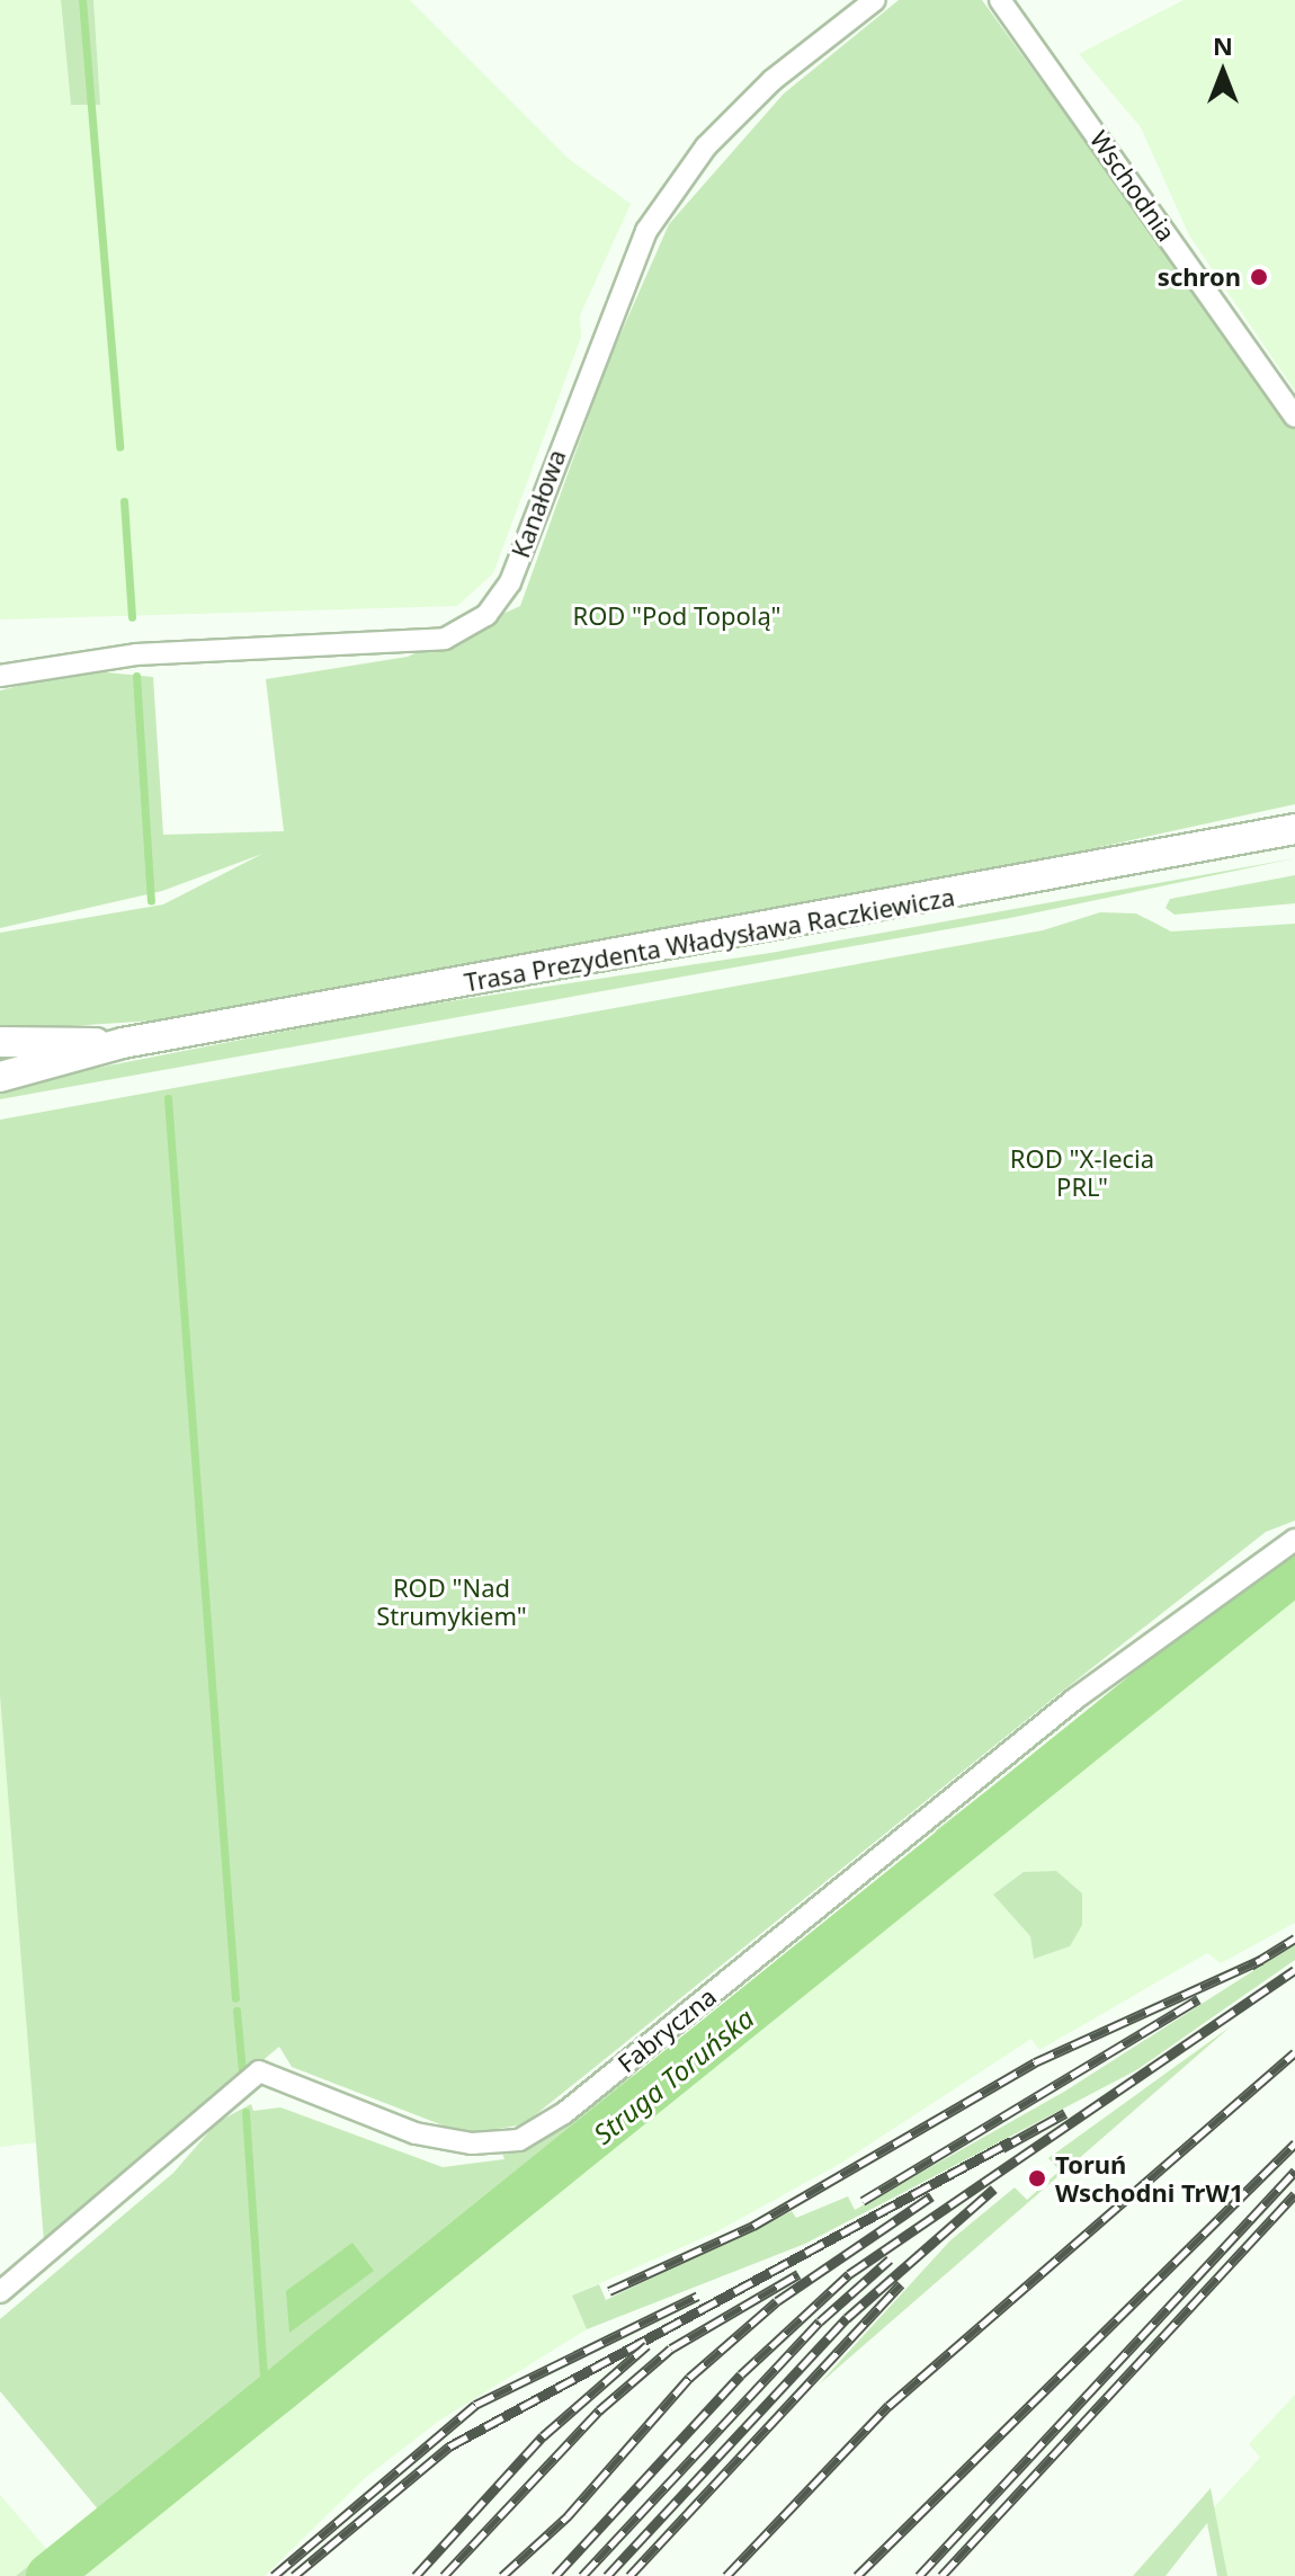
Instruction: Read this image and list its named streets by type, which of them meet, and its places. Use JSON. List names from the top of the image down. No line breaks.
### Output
{"streets":{"main road":["Trasa Prezydenta Władysława Raczkiewicza"],"street":["Wschodnia","Kanałowa","Fabryczna"]},"water":["Struga Toruńska"],"parks":["ROD \"Pod Topolą\"","ROD \"X-lecia PRL\"","ROD \"Nad Strumykiem\""],"places":["schron","Toruń Wschodni TrW1"],"north":"top"}
